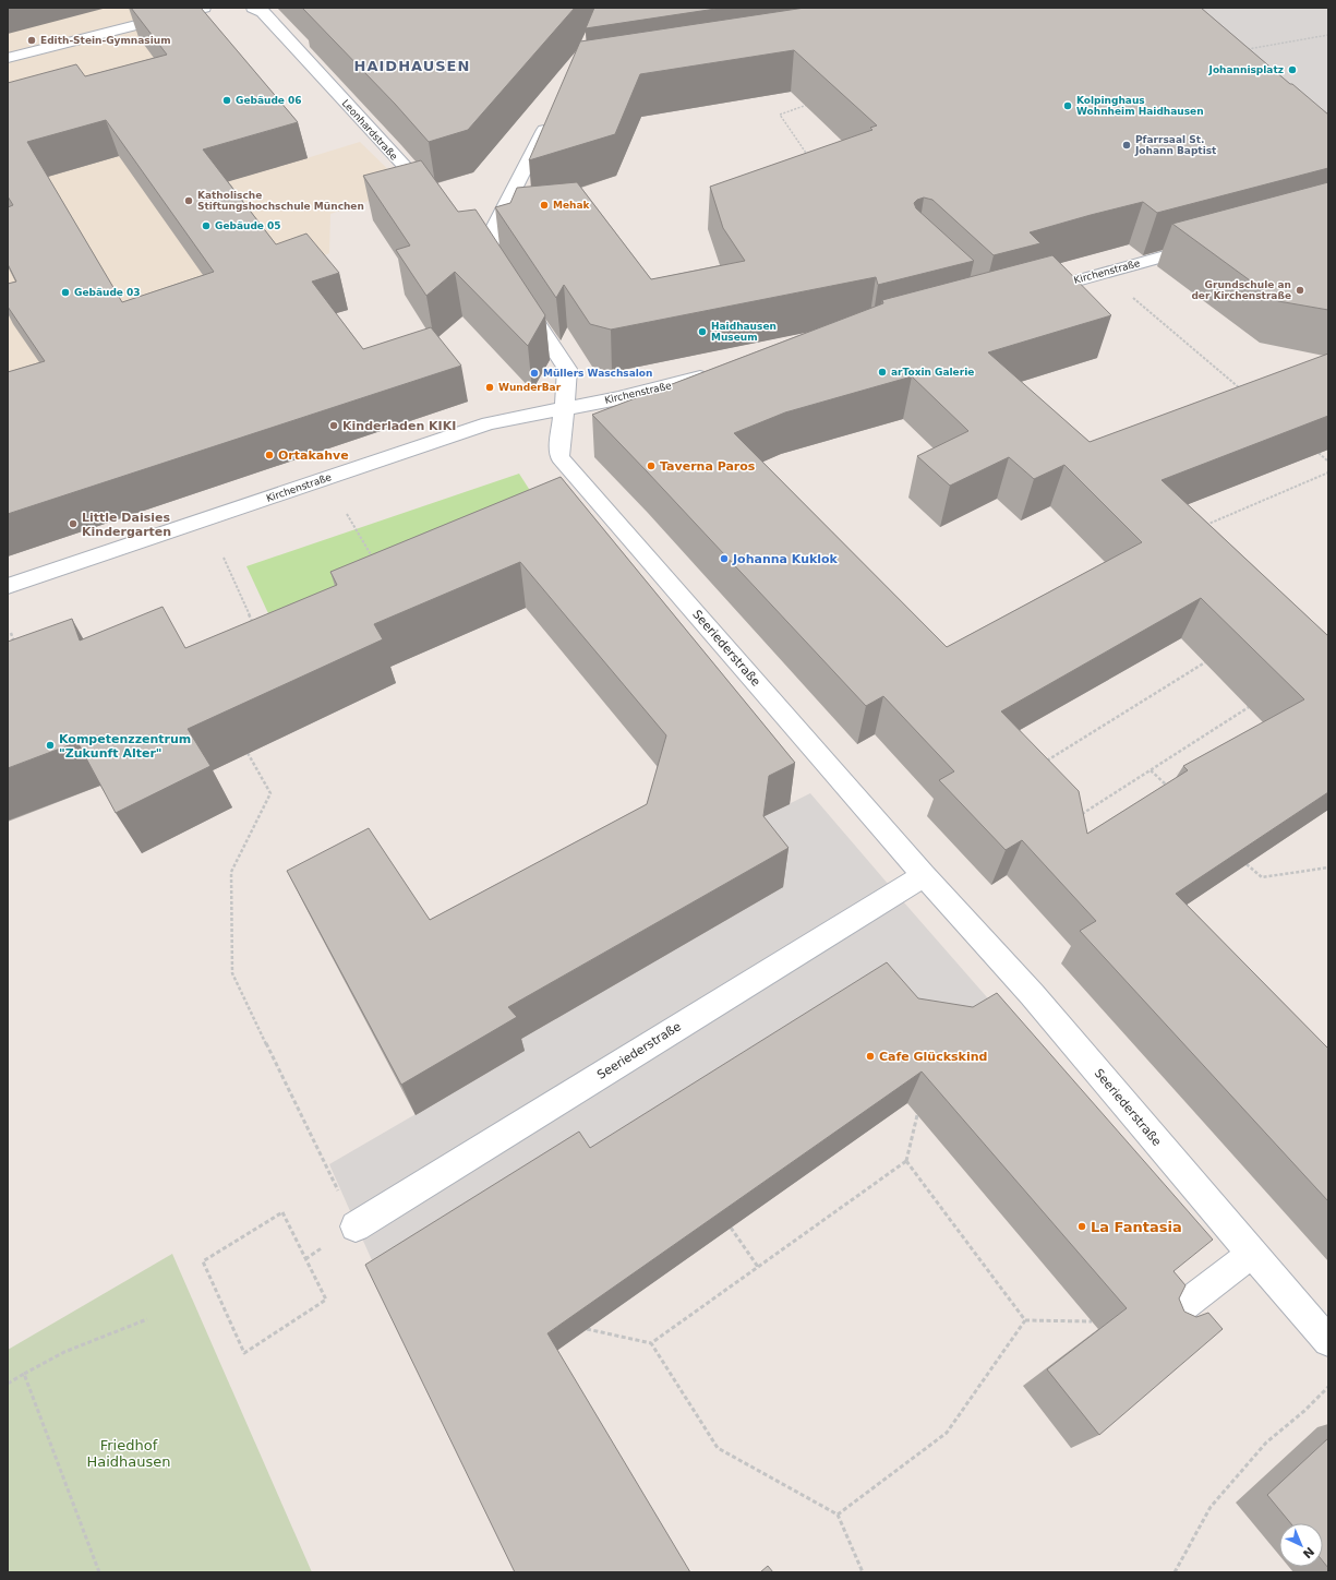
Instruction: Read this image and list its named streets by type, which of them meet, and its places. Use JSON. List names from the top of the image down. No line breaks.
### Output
{"streets":{"street":["Leonhardstraße","Kirchenstraße","Seeriederstraße"]},"crossings":[["Kirchenstraße","Seeriederstraße"]],"districts":["HAIDHAUSEN"],"parks":["Friedhof Haidhausen"],"places":["Edith-Stein-Gymnasium","Johannisplatz","Gebäude 06","Kolpinghaus Wohnheim Haidhausen","Pfarrsaal St. Johann Baptist","Katholische Stiftungshochschule München","Mehak","Gebäude 05","Grundschule an der Kirchenstraße","Gebäude 03","Haidhausen Museum","arToxin Galerie","Müllers Waschsalon","WunderBar","Kinderladen KIKI","Ortakahve","Taverna Paros","Little Daisies Kindergarten","Johanna Kuklok","Kompetenzzentrum \"Zukunft Alter\"","Cafe Glückskind","La Fantasia"],"north":"bottom right"}
